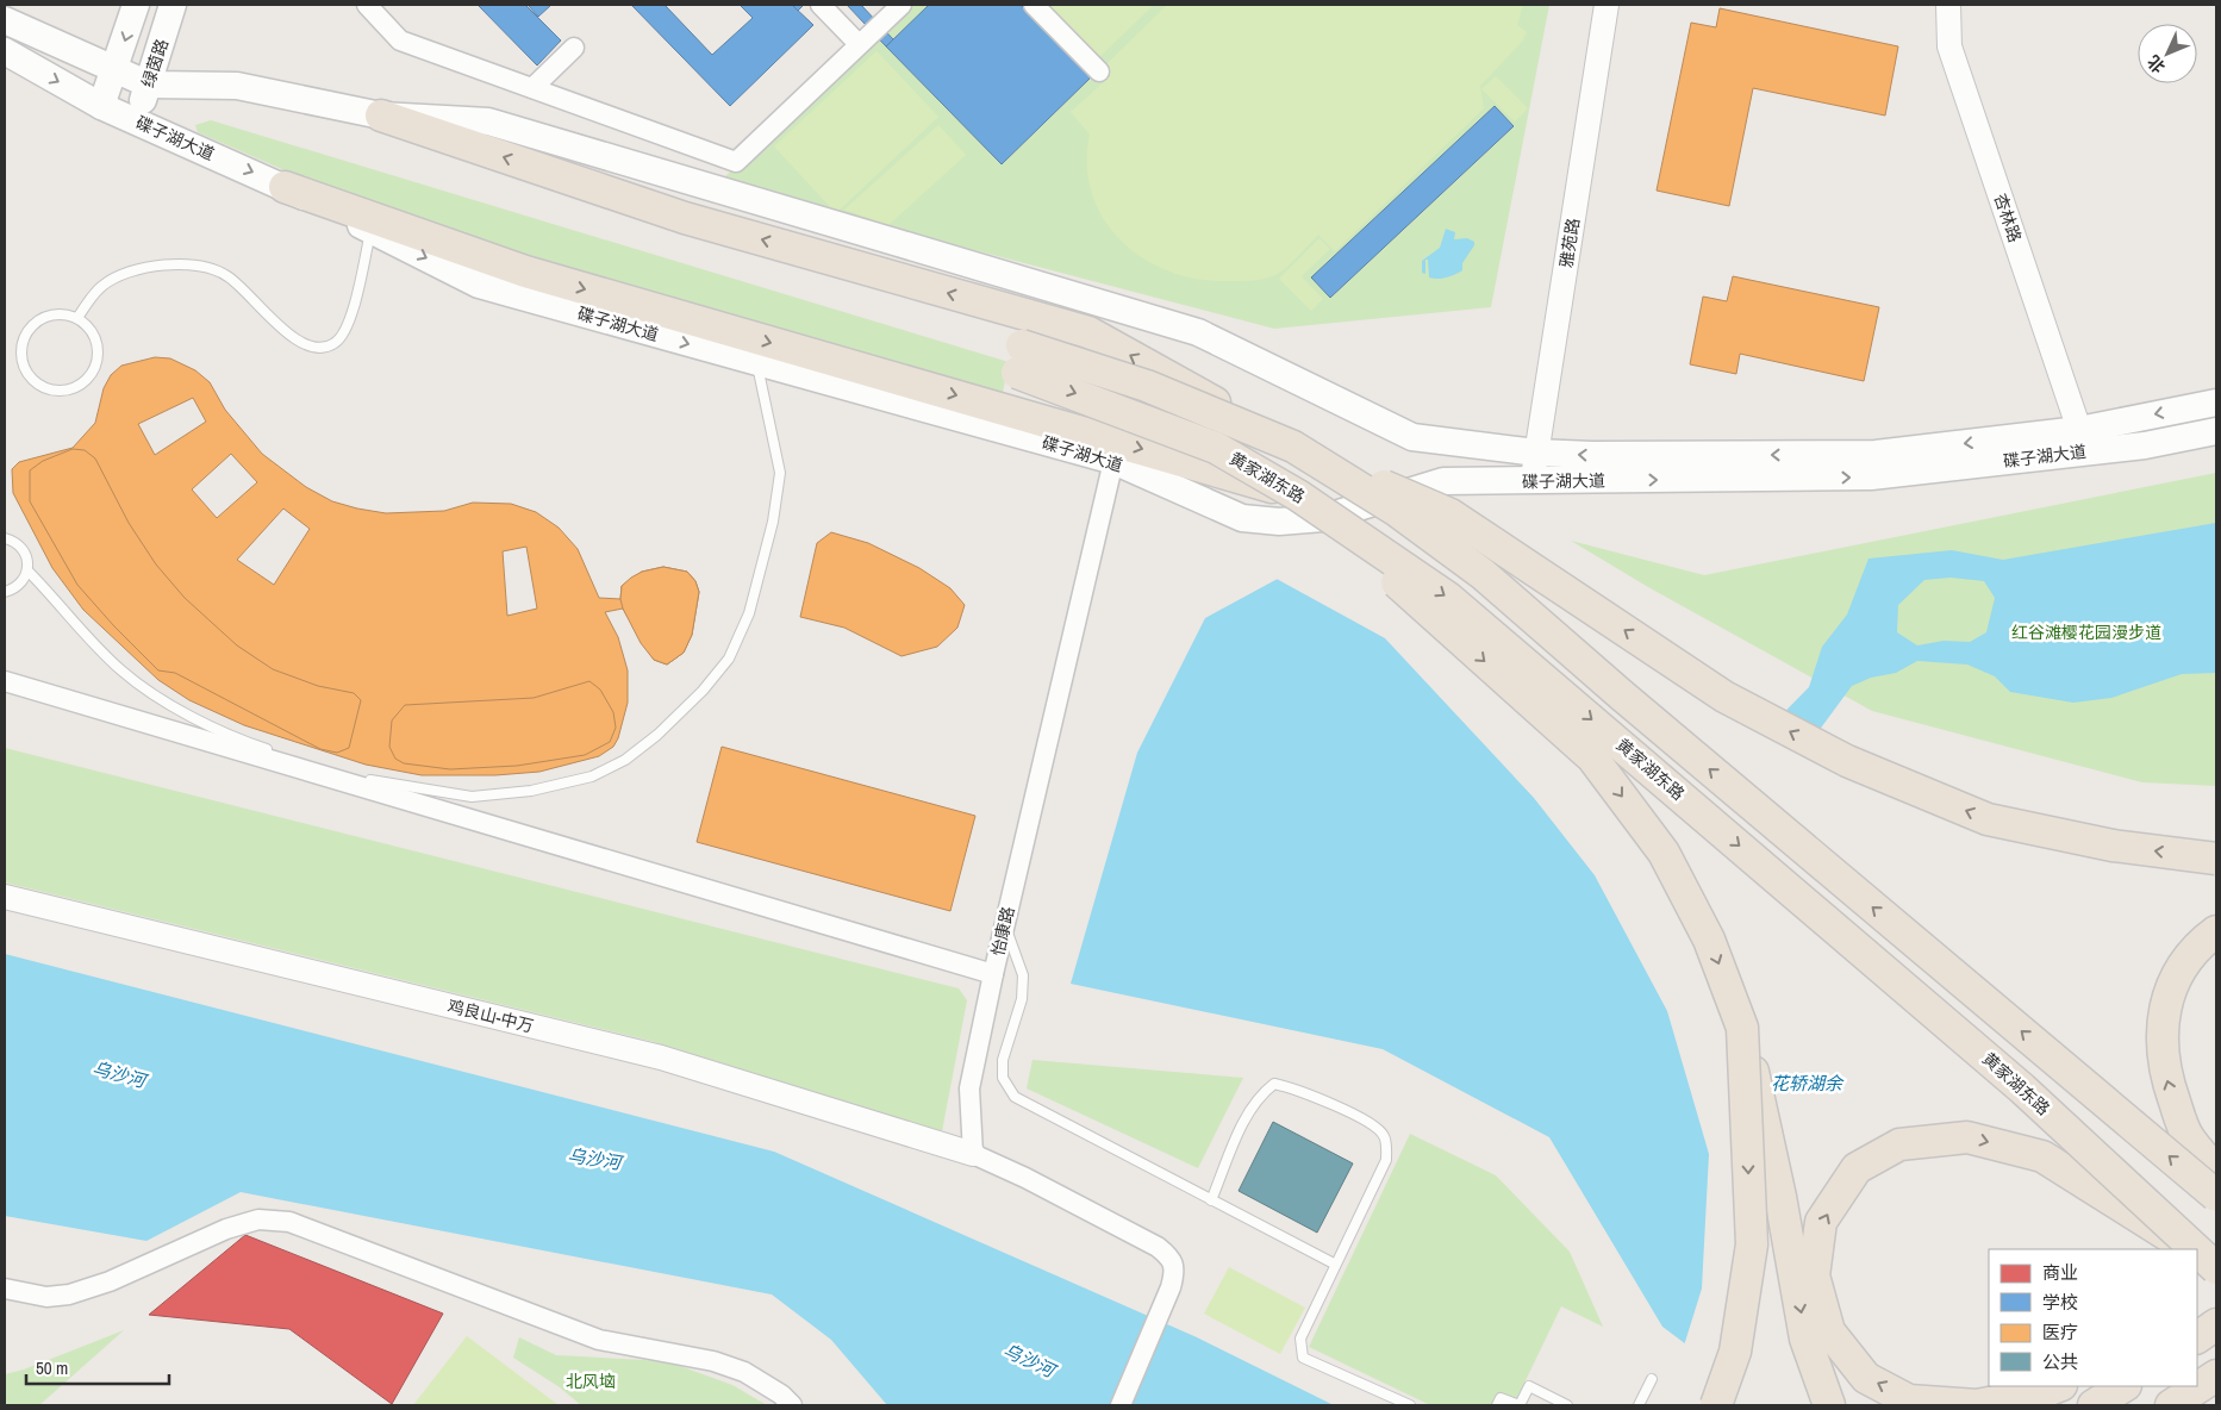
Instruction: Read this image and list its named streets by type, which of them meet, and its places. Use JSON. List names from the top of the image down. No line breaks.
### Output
{"streets":{"highway":["黄家湖东路"],"main road":["绿茵路","碟子湖大道"],"street":["杏林路","雅苑路","怡康路","鸡良山-中万"]},"crossings":[["绿茵路","碟子湖大道"],["碟子湖大道","杏林路"],["碟子湖大道","雅苑路"],["碟子湖大道","怡康路"],["怡康路","鸡良山-中万"]],"water":["乌沙河","花轿湖余"],"parks":["红谷滩樱花园漫步道","北风垴"],"legend":["商业","学校","医疗","公共"],"scale_bar":"50 m","north":"bottom left"}
